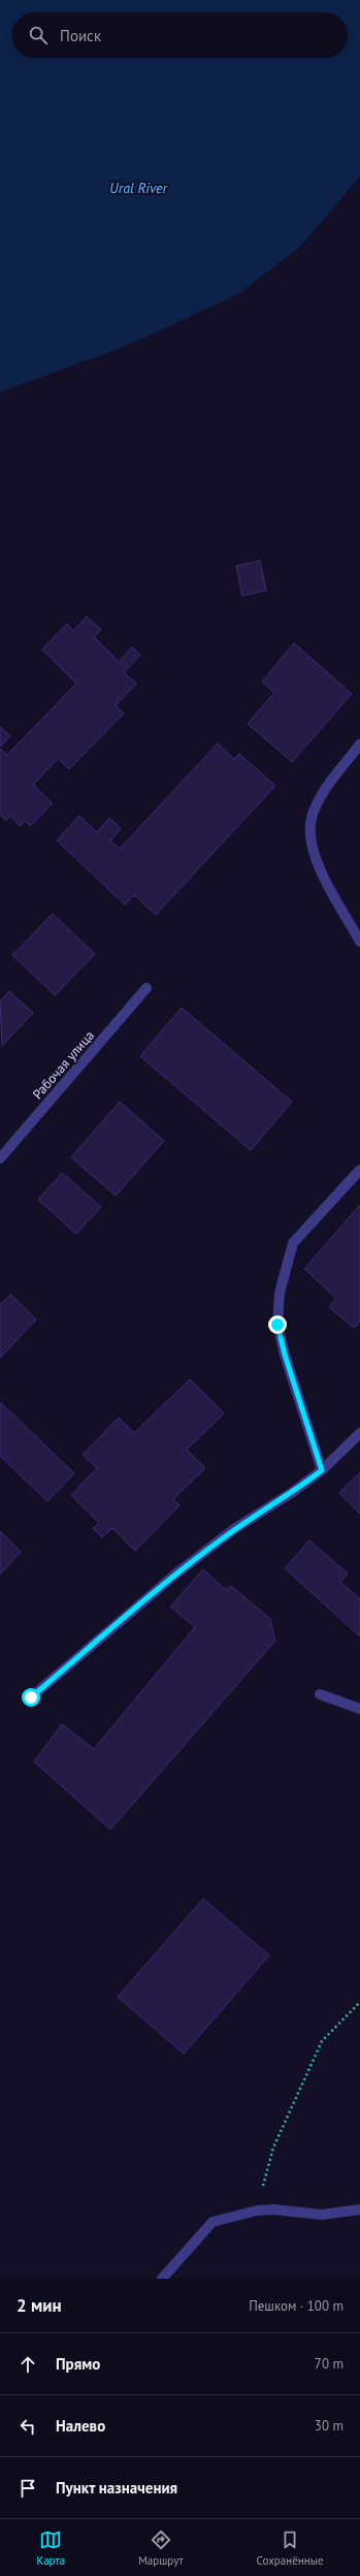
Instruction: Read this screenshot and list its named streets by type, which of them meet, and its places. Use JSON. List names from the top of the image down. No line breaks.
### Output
{"streets":{"street":["Рабочая улица"]},"water":["Ural River"],"page":{"search":"Поиск","heading":["2 мин","Пешком · 100 m"],"list":[["Прямо","70 m"],["Налево","30 m"],"Пункт назначения"],"nav":["Карта","Маршрут","Сохранённые"]}}
